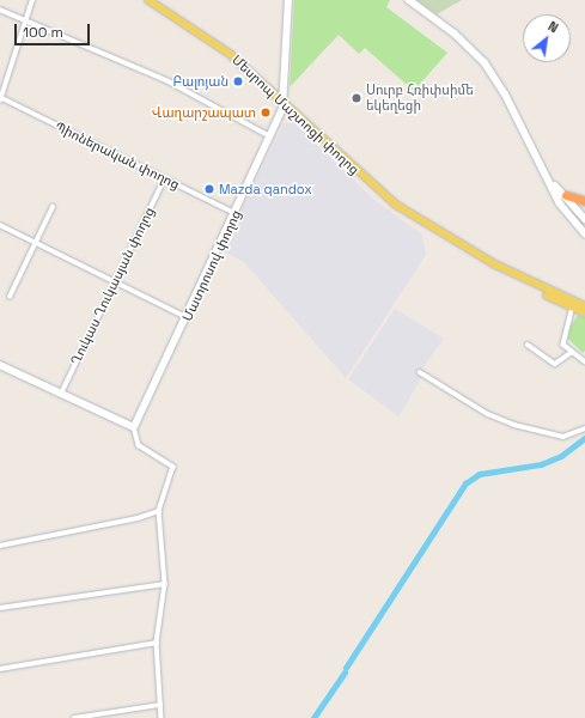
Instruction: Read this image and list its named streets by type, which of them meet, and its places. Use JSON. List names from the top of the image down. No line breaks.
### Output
{"streets":{"main road":["Մեսրոպ Մաշտոցի փողոց"],"street":["Պիոներական փողոց","Մատրոսով փողոց","Ղուկաս Ղուկասյան փողոց"]},"crossings":[["Մեսրոպ Մաշտոցի փողոց","Մատրոսով փողոց"],["Պիոներական փողոց","Մատրոսով փողոց"],["Պիոներական փողոց","Ղուկաս Ղուկասյան փողոց"]],"places":["Բալոյան","Սուրբ Հռիփսիմե եկեղեցի","Վաղարշապատ","Mazda qandox"],"scale_bar":"100 m","north":"top right"}
